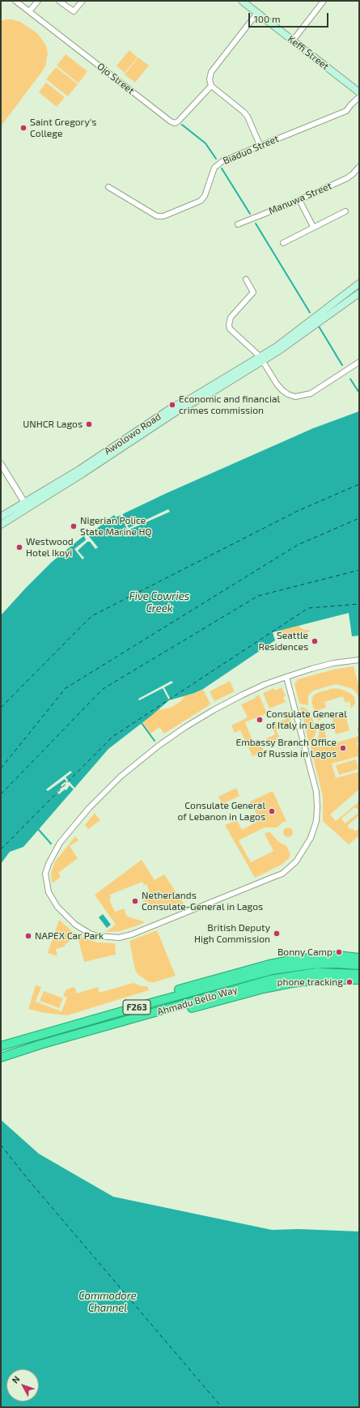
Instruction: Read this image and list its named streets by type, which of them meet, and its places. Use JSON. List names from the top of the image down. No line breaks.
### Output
{"streets":{"highway":["Ahmadu Bello Way","F263"],"main road":["Keffi Street","Awolowo Road"],"street":["Ojo Street","Biaduo Street","Manuwa Street"]},"water":["Five Cowries Creek","Commodore Channel"],"places":["Saint Gregory's College","Economic and financial crimes commission","UNHCR Lagos","Nigerian Police State Marine HQ","Westwood Hotel Ikoyi","Seattle Residences","Consulate General of Italy in Lagos","Embassy Branch Office of Russia in Lagos","Consulate General of Lebanon in Lagos","Netherlands Consulate-General in Lagos","British Deputy High Commission","NAPEX Car Park","Bonny Camp","phone tracking"],"scale_bar":"100 m","north":"top left"}
